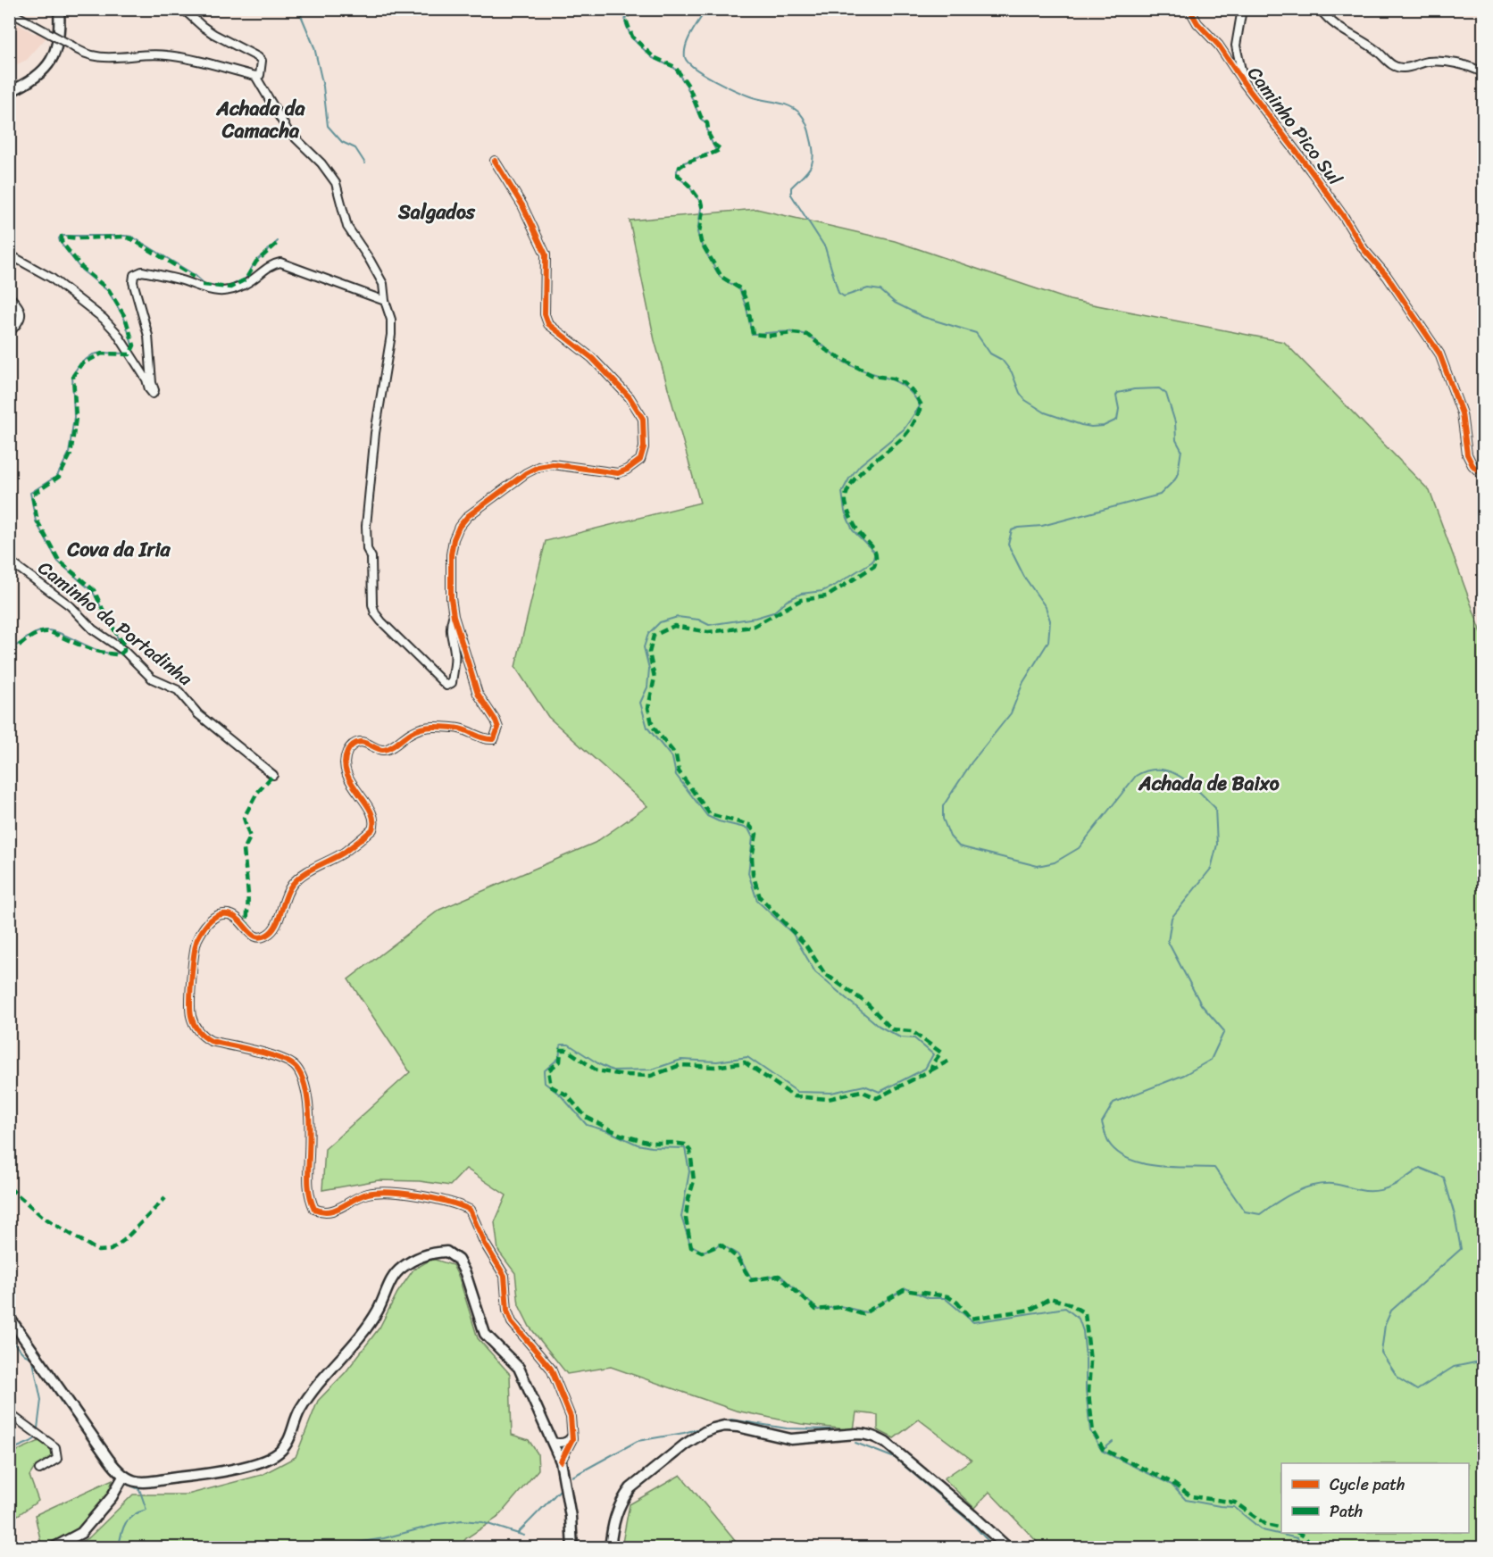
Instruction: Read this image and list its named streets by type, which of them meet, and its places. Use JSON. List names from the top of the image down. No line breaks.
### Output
{"streets":{"street":["Caminho Pico Sul","Caminho da Portadinha"]},"districts":["Achada da Camacha","Salgados","Cova da Iria","Achada de Baixo"],"legend":["Cycle path","Path"]}
